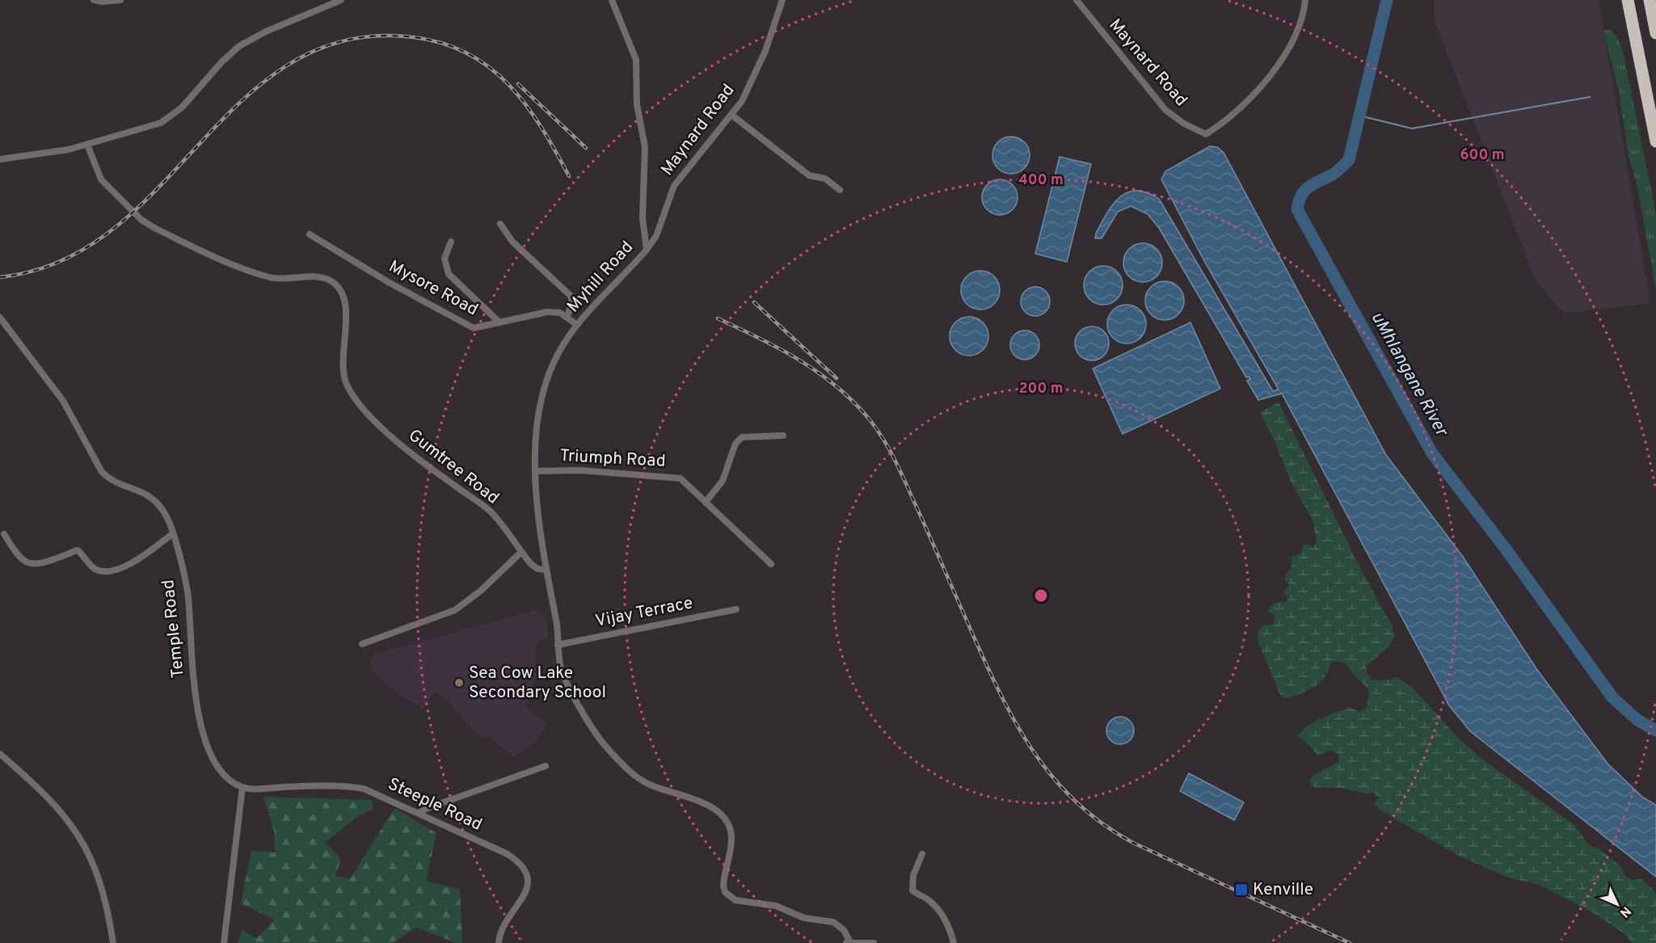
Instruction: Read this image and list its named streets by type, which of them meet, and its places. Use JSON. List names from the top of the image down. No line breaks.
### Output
{"streets":{"street":["Maynard Road","Myhill Road","Mysore Road","Triumph Road","Gumtree Road","Vijay Terrace","Temple Road","Steeple Road"]},"crossings":[["Maynard Road","Myhill Road"],["Myhill Road","Mysore Road"],["Myhill Road","Triumph Road"],["Myhill Road","Gumtree Road"],["Temple Road","Steeple Road"]],"water":["uMhlangane River"],"places":{"other":["Sea Cow Lake Secondary School"],"transit":["Kenville"]},"north":"bottom right","rings":["600 m","400 m","200 m"]}
